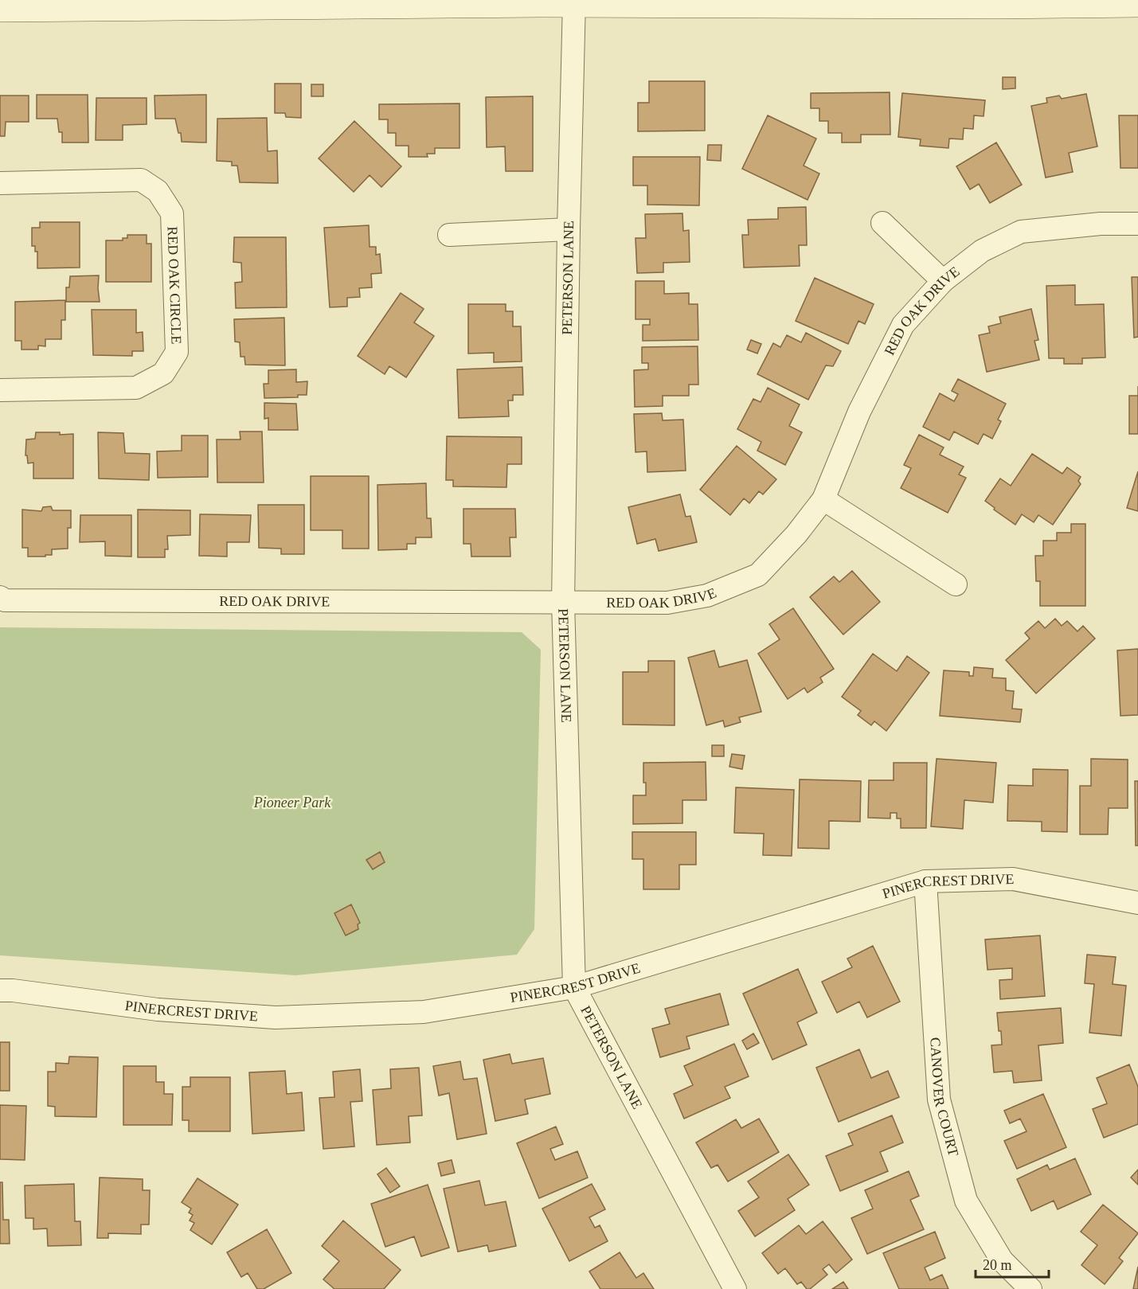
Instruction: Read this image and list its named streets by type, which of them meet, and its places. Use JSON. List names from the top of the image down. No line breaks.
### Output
{"streets":{"street":["PETERSON LANE","RED OAK CIRCLE","RED OAK DRIVE","PINERCREST DRIVE","CANOVER COURT"]},"crossings":[["PETERSON LANE","RED OAK DRIVE"],["PETERSON LANE","PINERCREST DRIVE"],["PINERCREST DRIVE","CANOVER COURT"]],"parks":["Pioneer Park"],"scale_bar":"20 m"}
